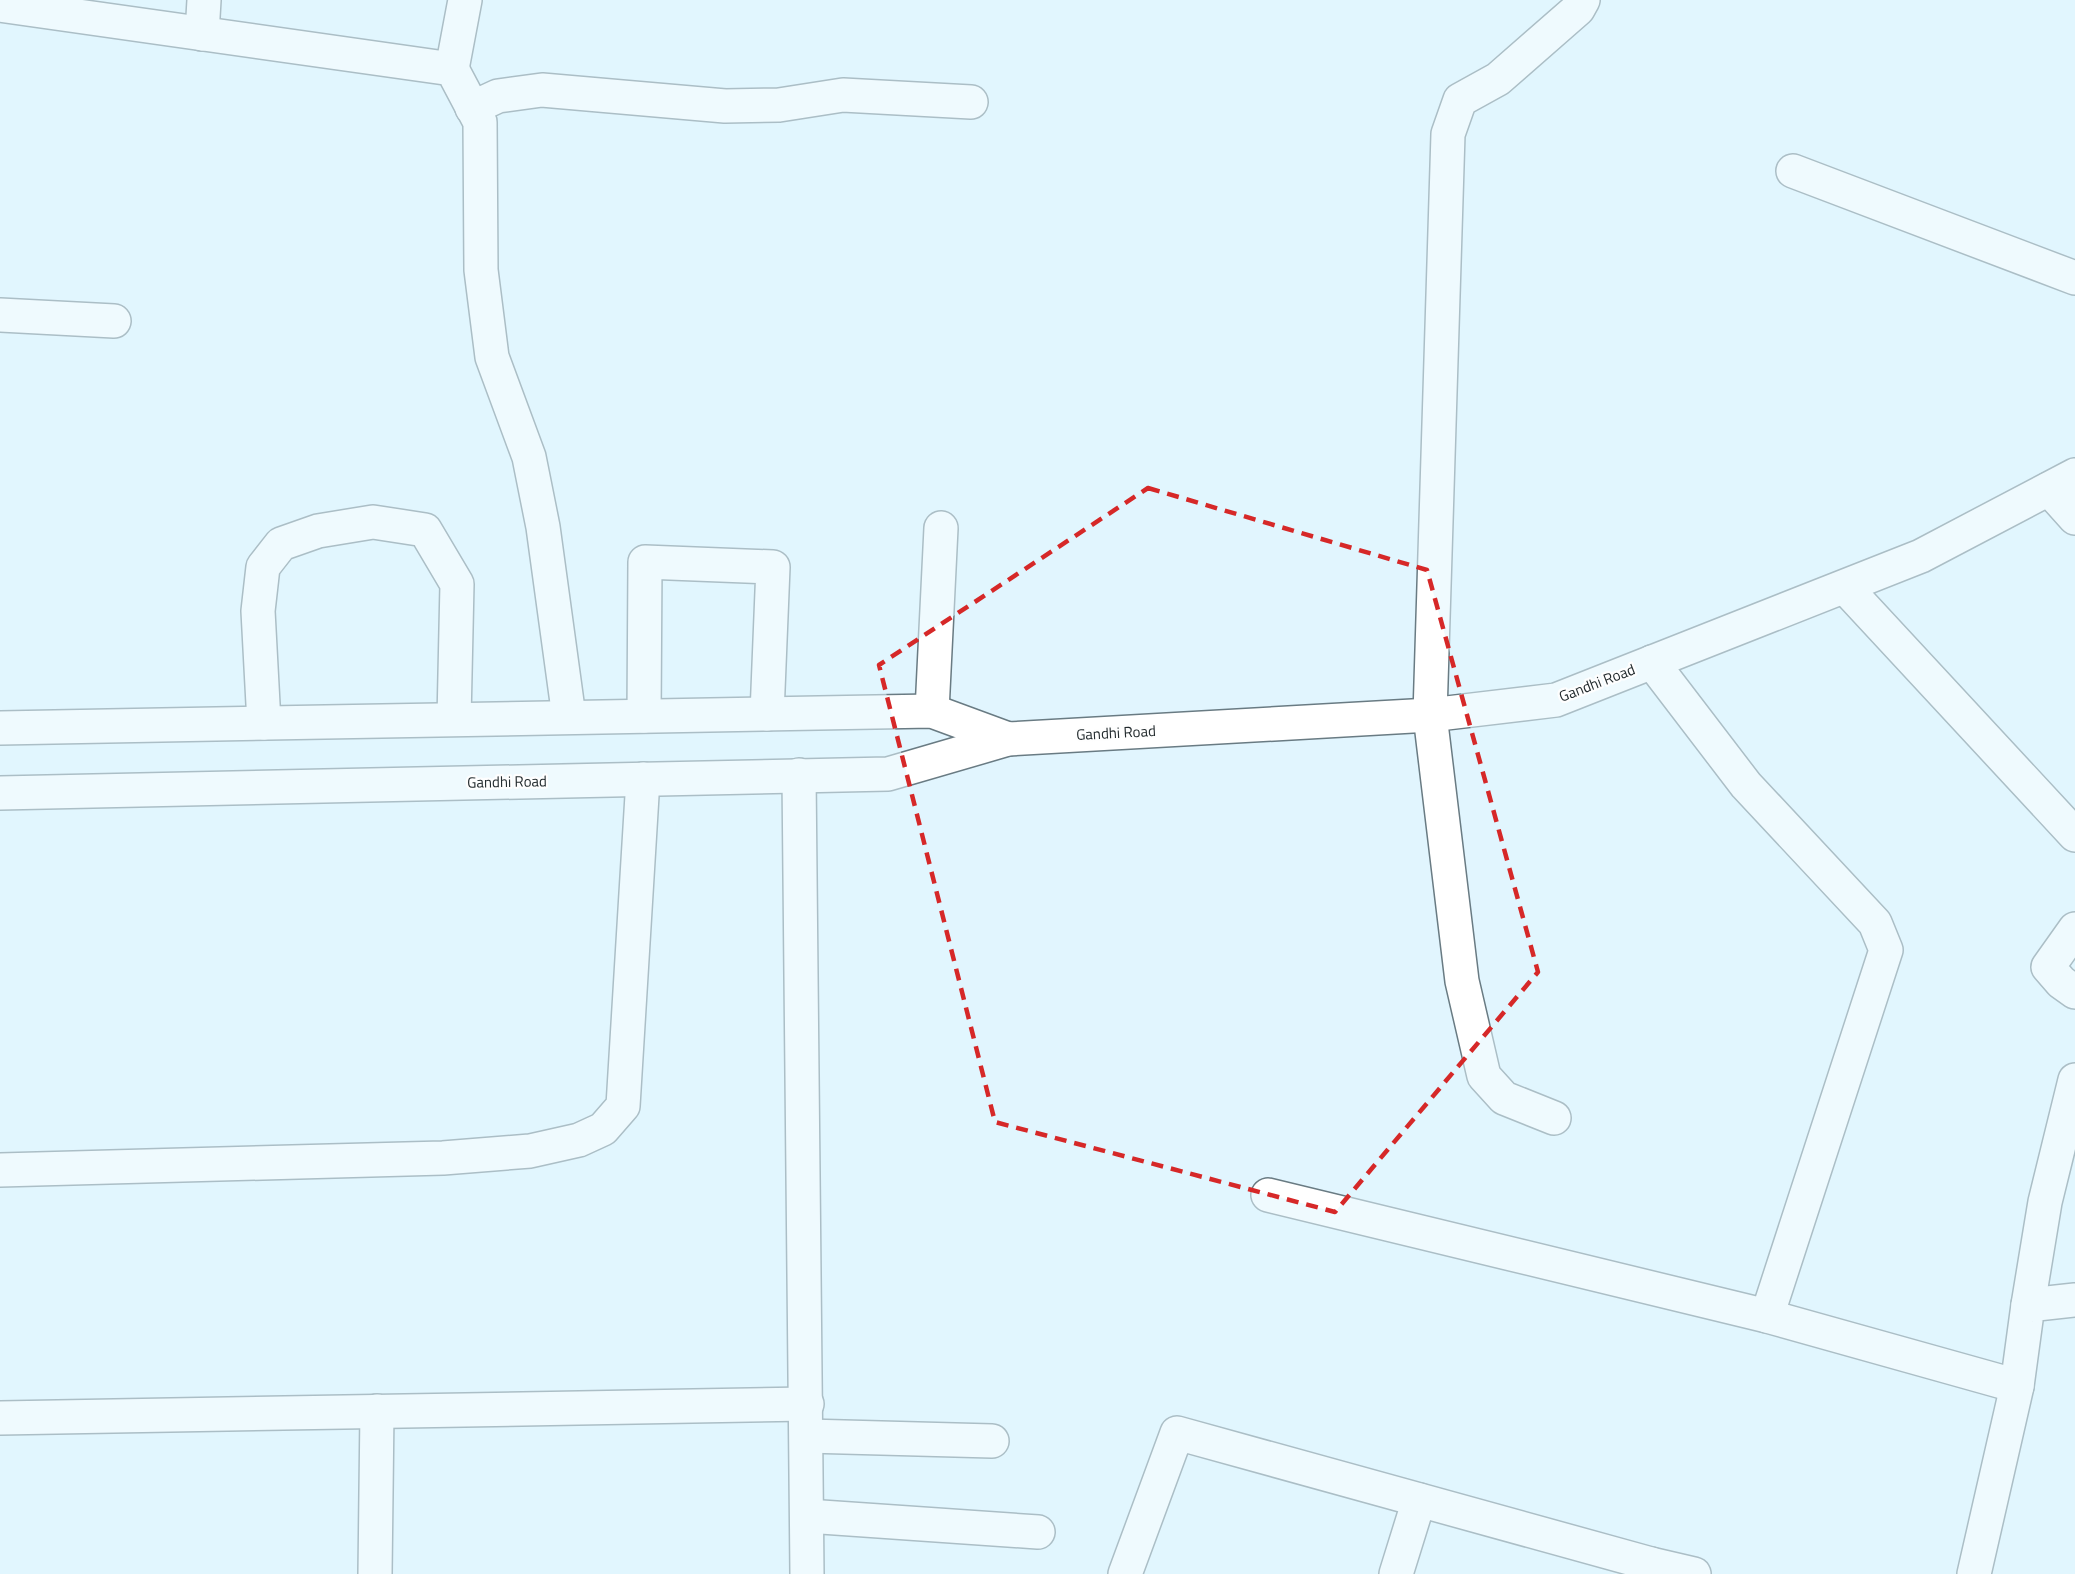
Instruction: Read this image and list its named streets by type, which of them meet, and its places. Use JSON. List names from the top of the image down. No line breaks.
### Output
{"streets":{"street":["Gandhi Road"]}}
